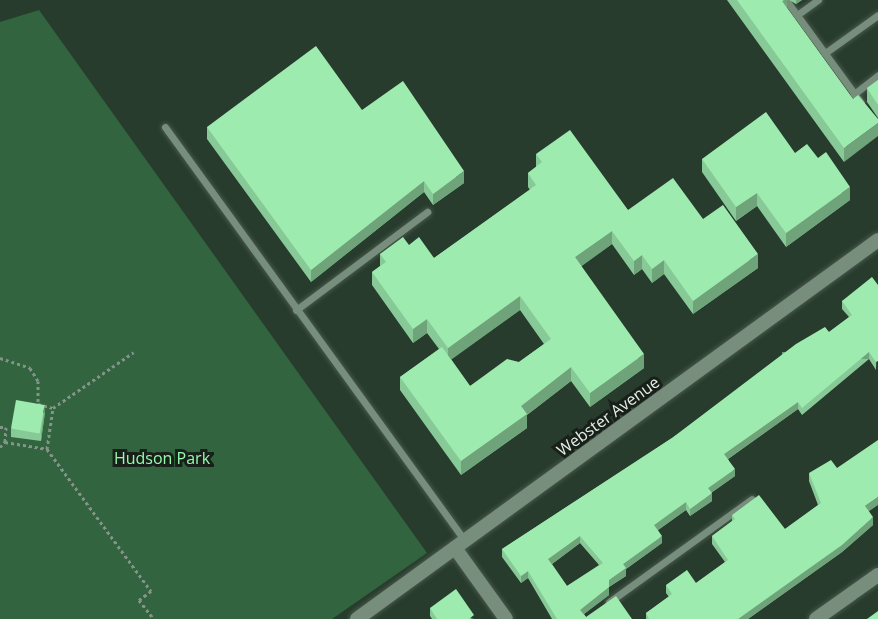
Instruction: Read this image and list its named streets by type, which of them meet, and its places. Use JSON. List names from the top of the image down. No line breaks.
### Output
{"streets":{"street":["Webster Avenue"]},"parks":["Hudson Park"]}
